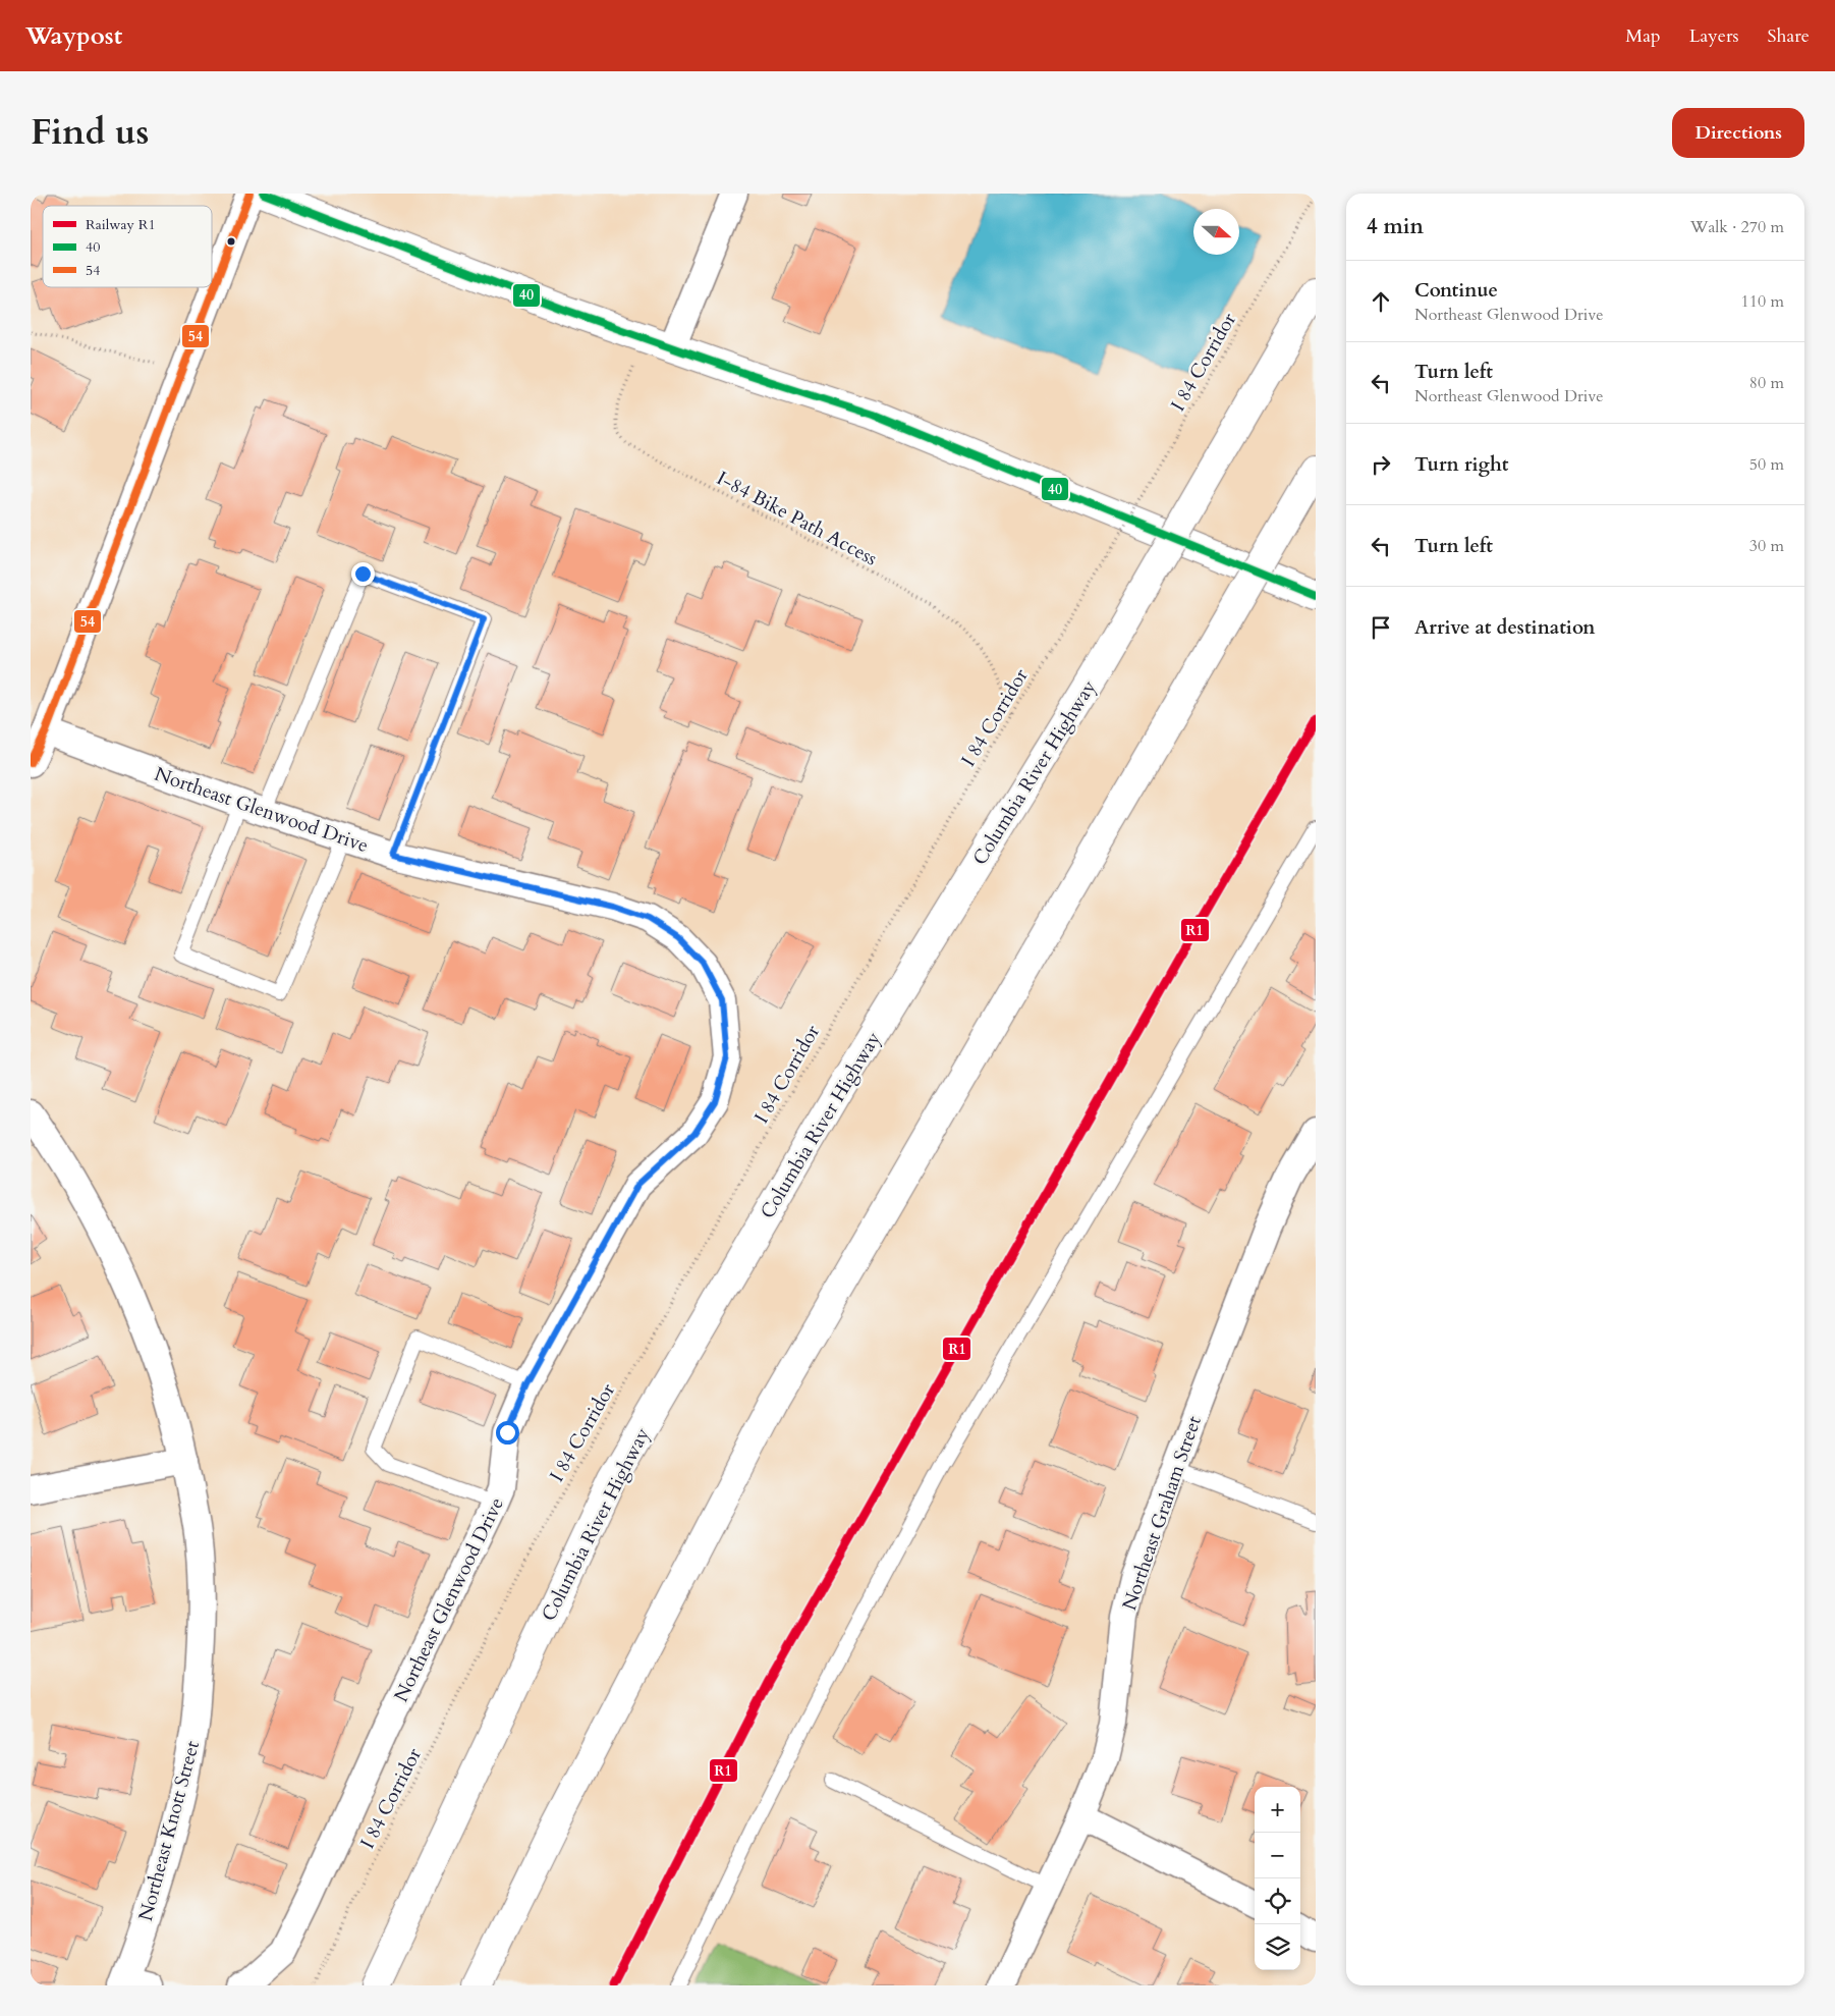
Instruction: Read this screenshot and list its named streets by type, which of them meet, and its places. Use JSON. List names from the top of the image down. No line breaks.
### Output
{"streets":{"main road":["Columbia River Highway"],"street":["Northeast Glenwood Drive","Northeast Graham Street","Northeast Knott Street"],"path":["I 84 Corridor","I-84 Bike Path Access"]},"crossings":[["I 84 Corridor","I-84 Bike Path Access"]],"lines":["transit line 40","transit line 54","rail line R1"],"legend":["Railway R1","40","54"],"north":"right","page":{"header":"Waypost","nav":["Map","Layers","Share"],"title":"Find us","buttons":"Directions","heading":["4 min","Walk · 270 m"],"list":[["Continue","Northeast Glenwood Drive","110 m"],["Turn left","Northeast Glenwood Drive","80 m"],["Turn right","50 m"],["Turn left","30 m"],"Arrive at destination"],"map_buttons":["+","−"]}}
